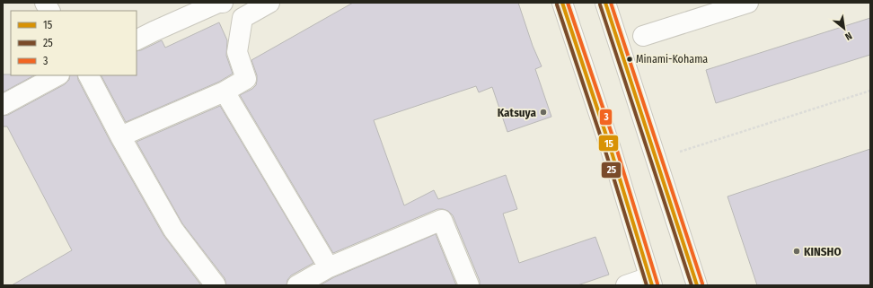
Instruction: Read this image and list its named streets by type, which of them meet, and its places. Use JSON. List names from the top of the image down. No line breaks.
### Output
{"places":["Minami-Kohama","Katsuya","KINSHO"],"lines":["transit line 15","transit line 3","transit line 25"],"legend":["15","25","3"],"north":"bottom right"}
